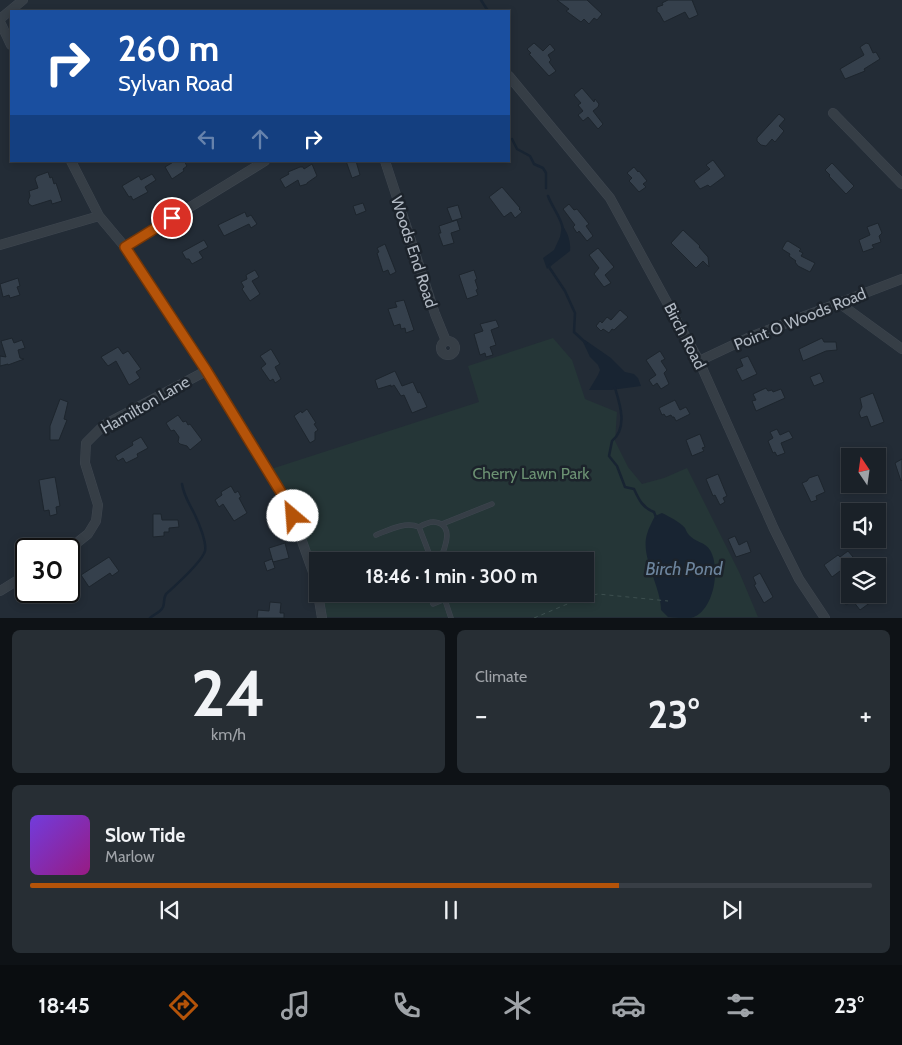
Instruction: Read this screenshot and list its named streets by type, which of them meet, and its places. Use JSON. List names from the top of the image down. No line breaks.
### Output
{"streets":{"street":["Woods End Road","Point O Woods Road","Birch Road","Hamilton Lane"]},"crossings":[["Point O Woods Road","Birch Road"]],"water":["Birch Pond"],"parks":["Cherry Lawn Park"],"north":"top","page":{"turn":["260 m","Sylvan Road"],"limit":"30","trip":"18:46 · 1 min · 300 m","tile":[["24","km/h"],"Climate"],"heat":["−","23°","+"],"song":["Slow Tide","Marlow"],"tabs":["18:45","23°"]}}
